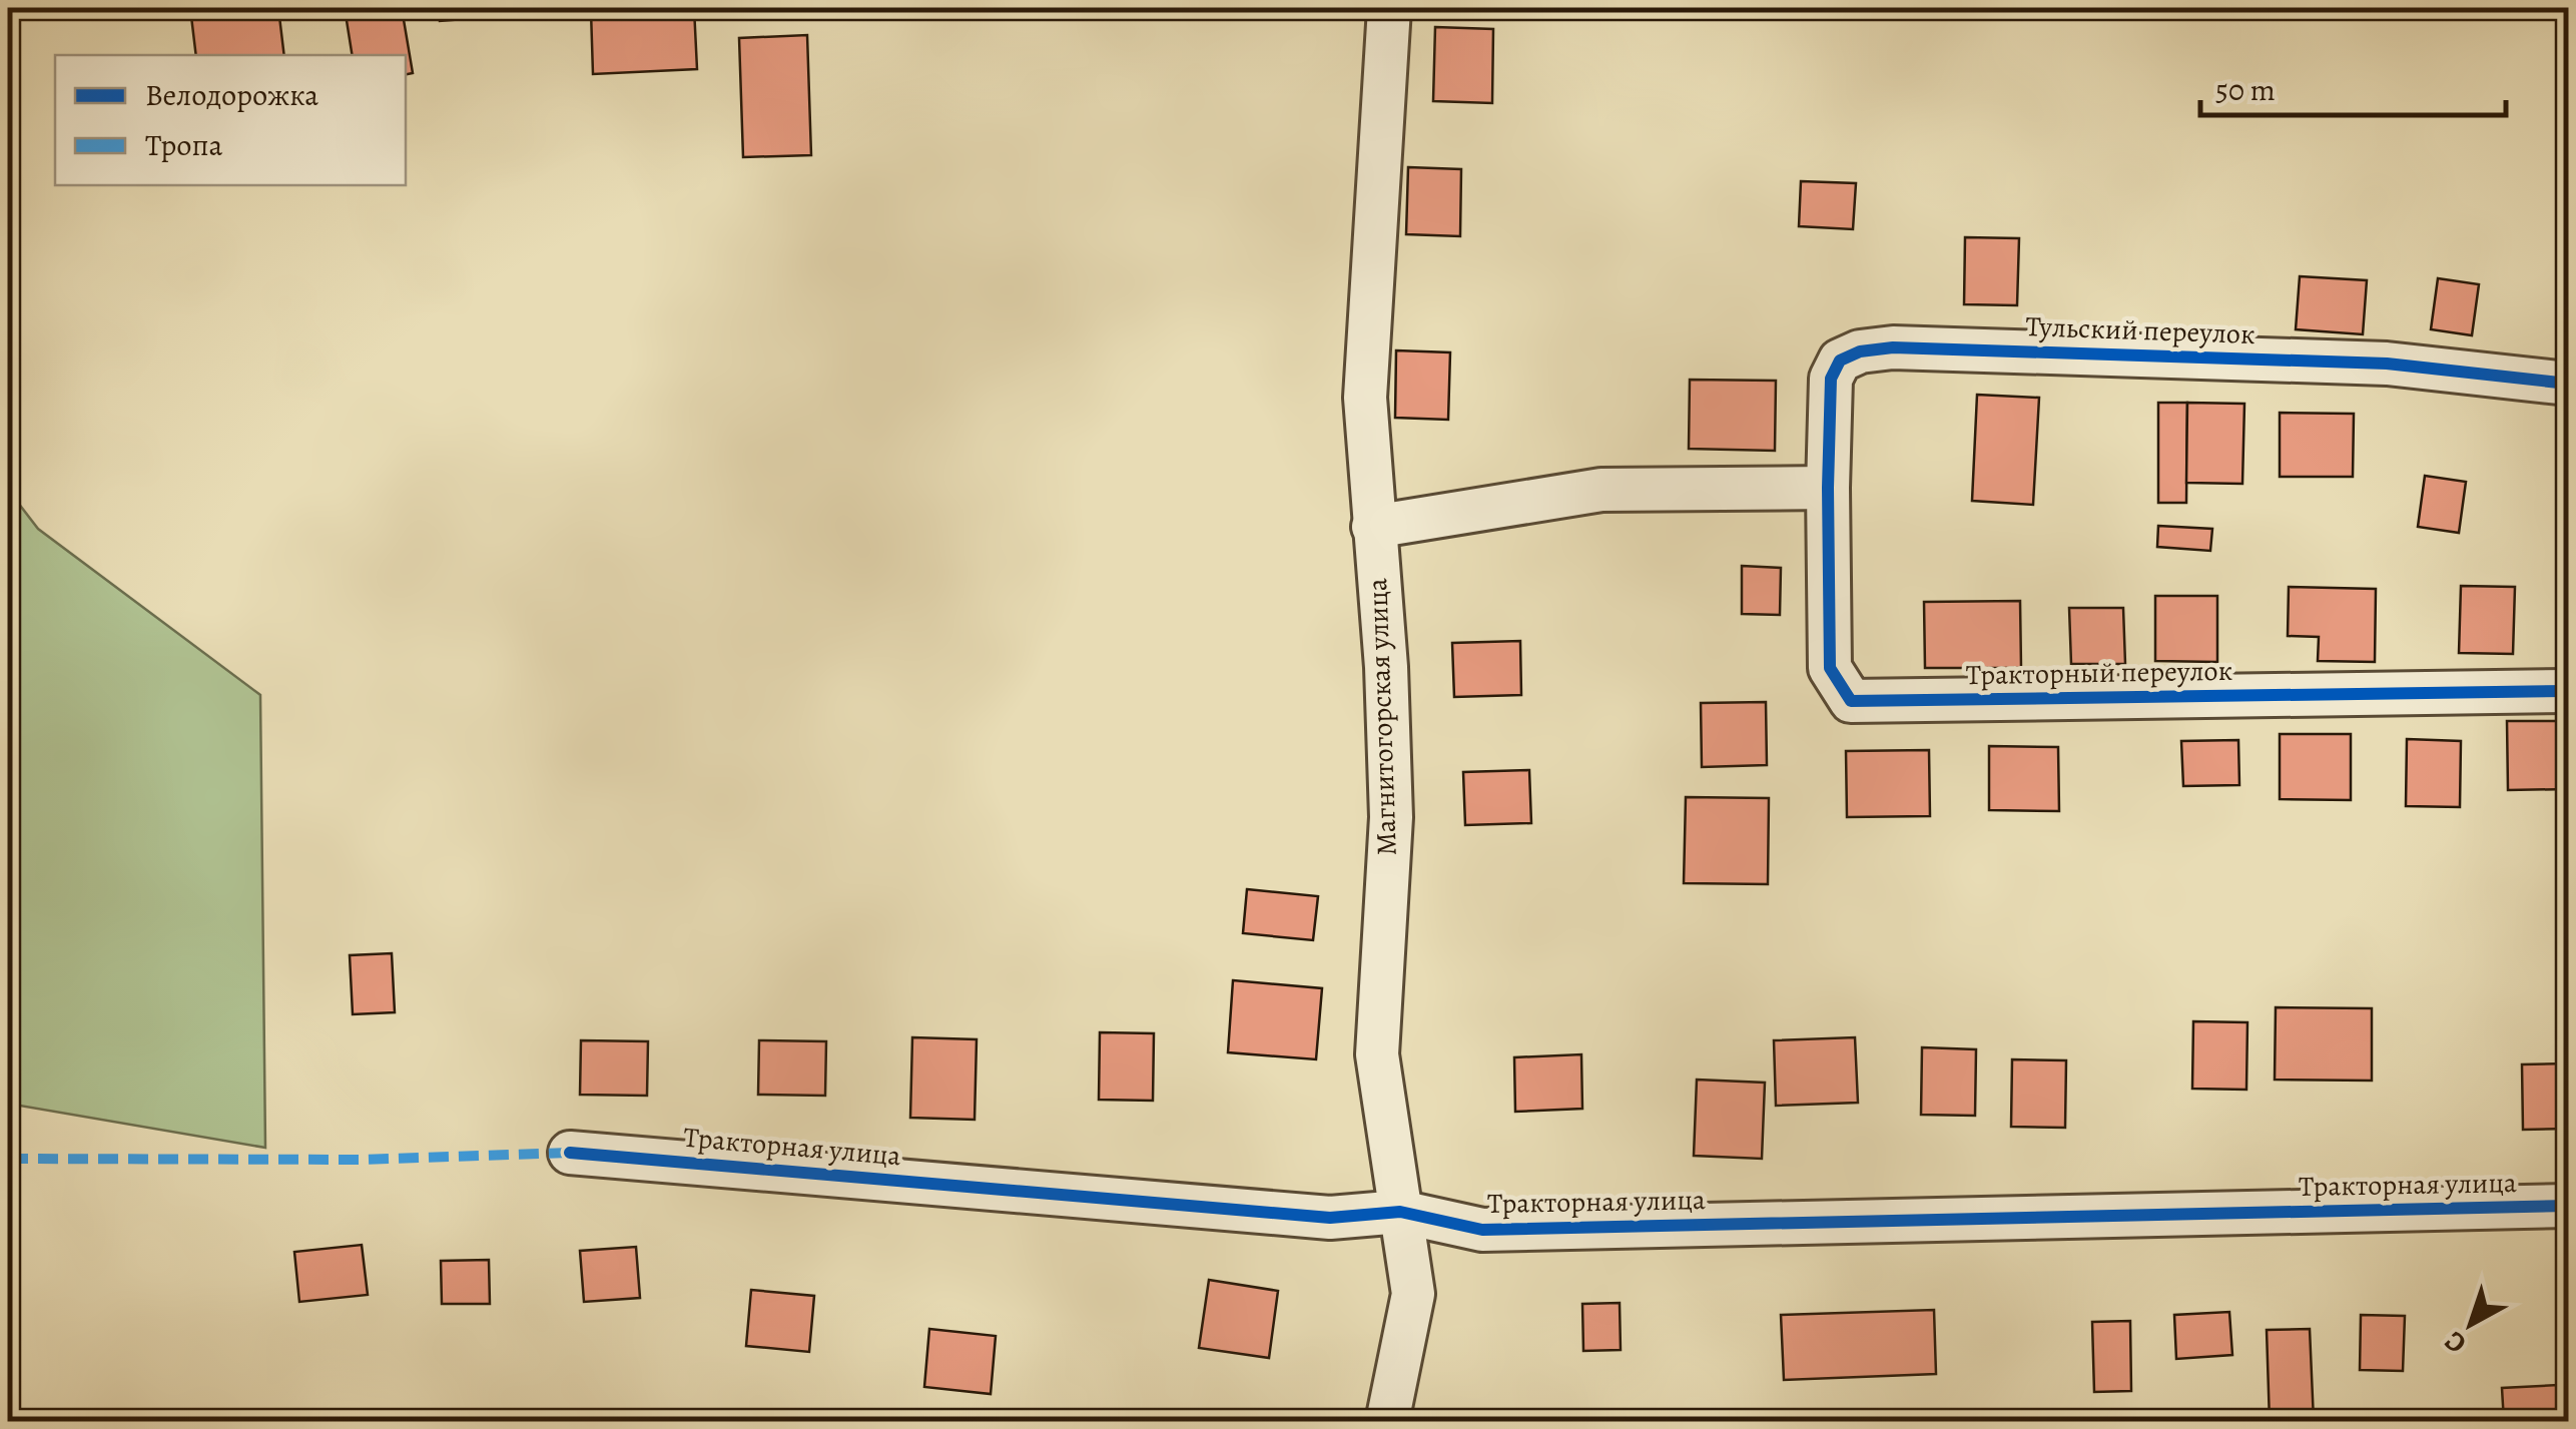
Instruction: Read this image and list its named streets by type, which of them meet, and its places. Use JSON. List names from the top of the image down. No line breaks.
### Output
{"streets":{"street":["Тульский переулок","Тракторный переулок","Магнитогорская улица","Тракторная улица"]},"crossings":[["Тульский переулок","Тракторный переулок"],["Магнитогорская улица","Тракторная улица"]],"legend":["Велодорожка","Тропа"],"scale_bar":"50 m","north":"bottom left"}
